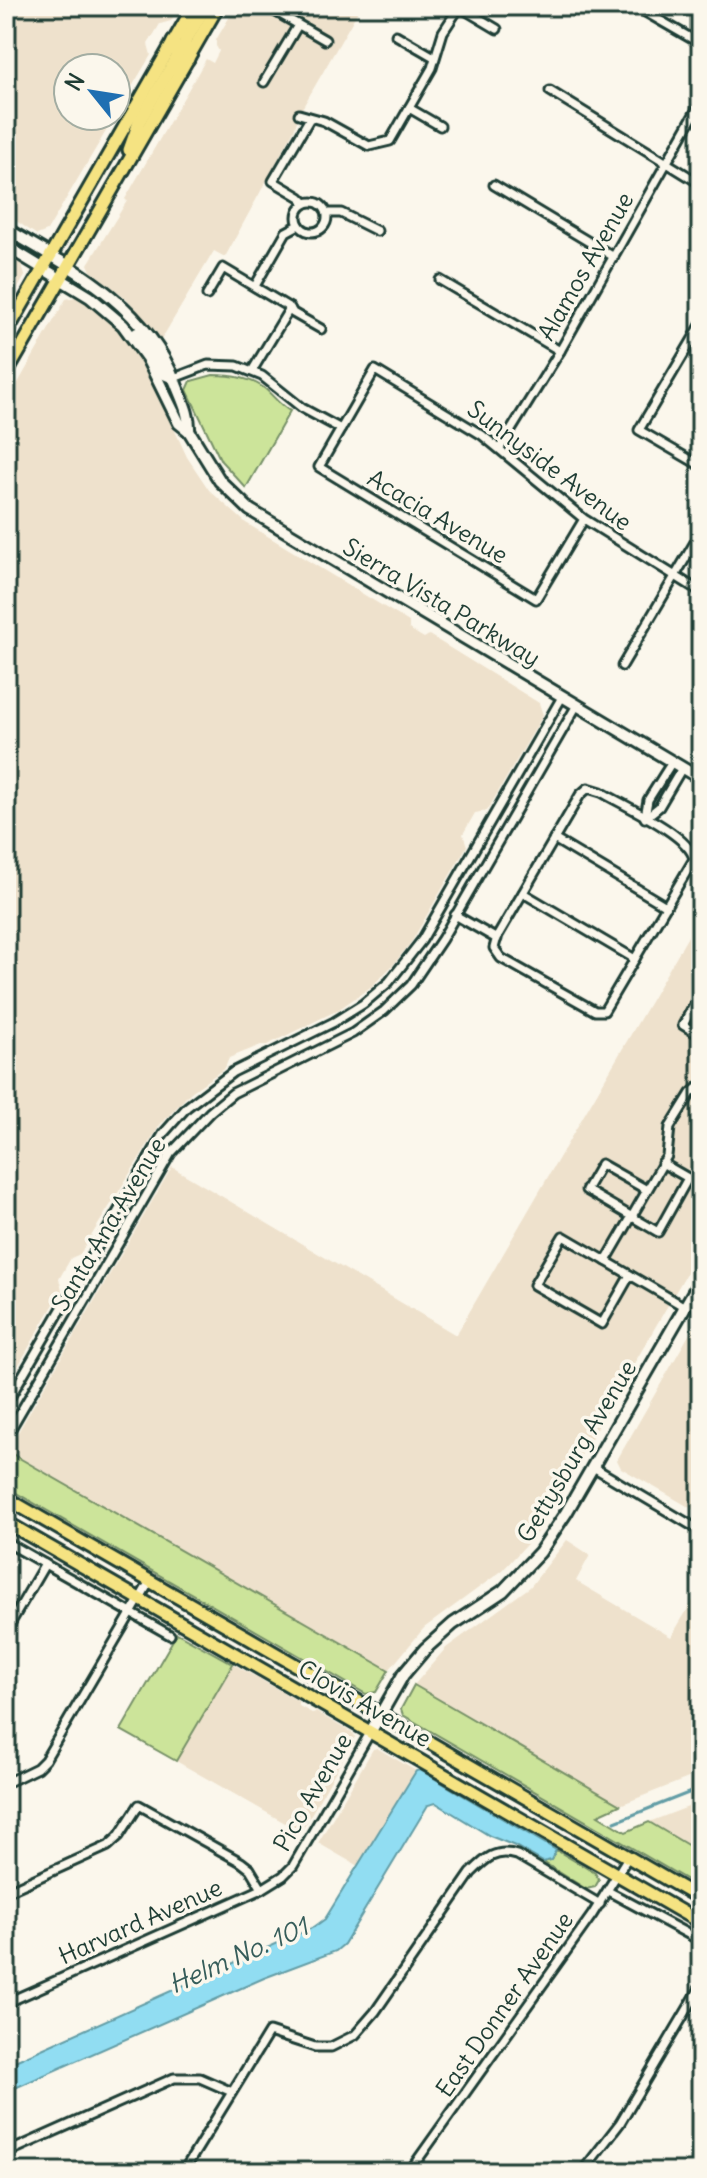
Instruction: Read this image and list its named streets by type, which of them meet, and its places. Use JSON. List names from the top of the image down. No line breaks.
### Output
{"streets":{"main road":["Sierra Vista Parkway","Gettysburg Avenue","Clovis Avenue"],"street":["Alamos Avenue","Sunnyside Avenue","Acacia Avenue","Santa Ana Avenue","Pico Avenue","Harvard Avenue","East Donner Avenue"]},"crossings":[["Alamos Avenue","Sunnyside Avenue"],["Sunnyside Avenue","Acacia Avenue"],["Sierra Vista Parkway","Santa Ana Avenue"],["Gettysburg Avenue","Clovis Avenue"],["Gettysburg Avenue","Pico Avenue"],["Clovis Avenue","Pico Avenue"],["Clovis Avenue","East Donner Avenue"],["Pico Avenue","Harvard Avenue"]],"water":["Helm No. 101"],"north":"top left"}
